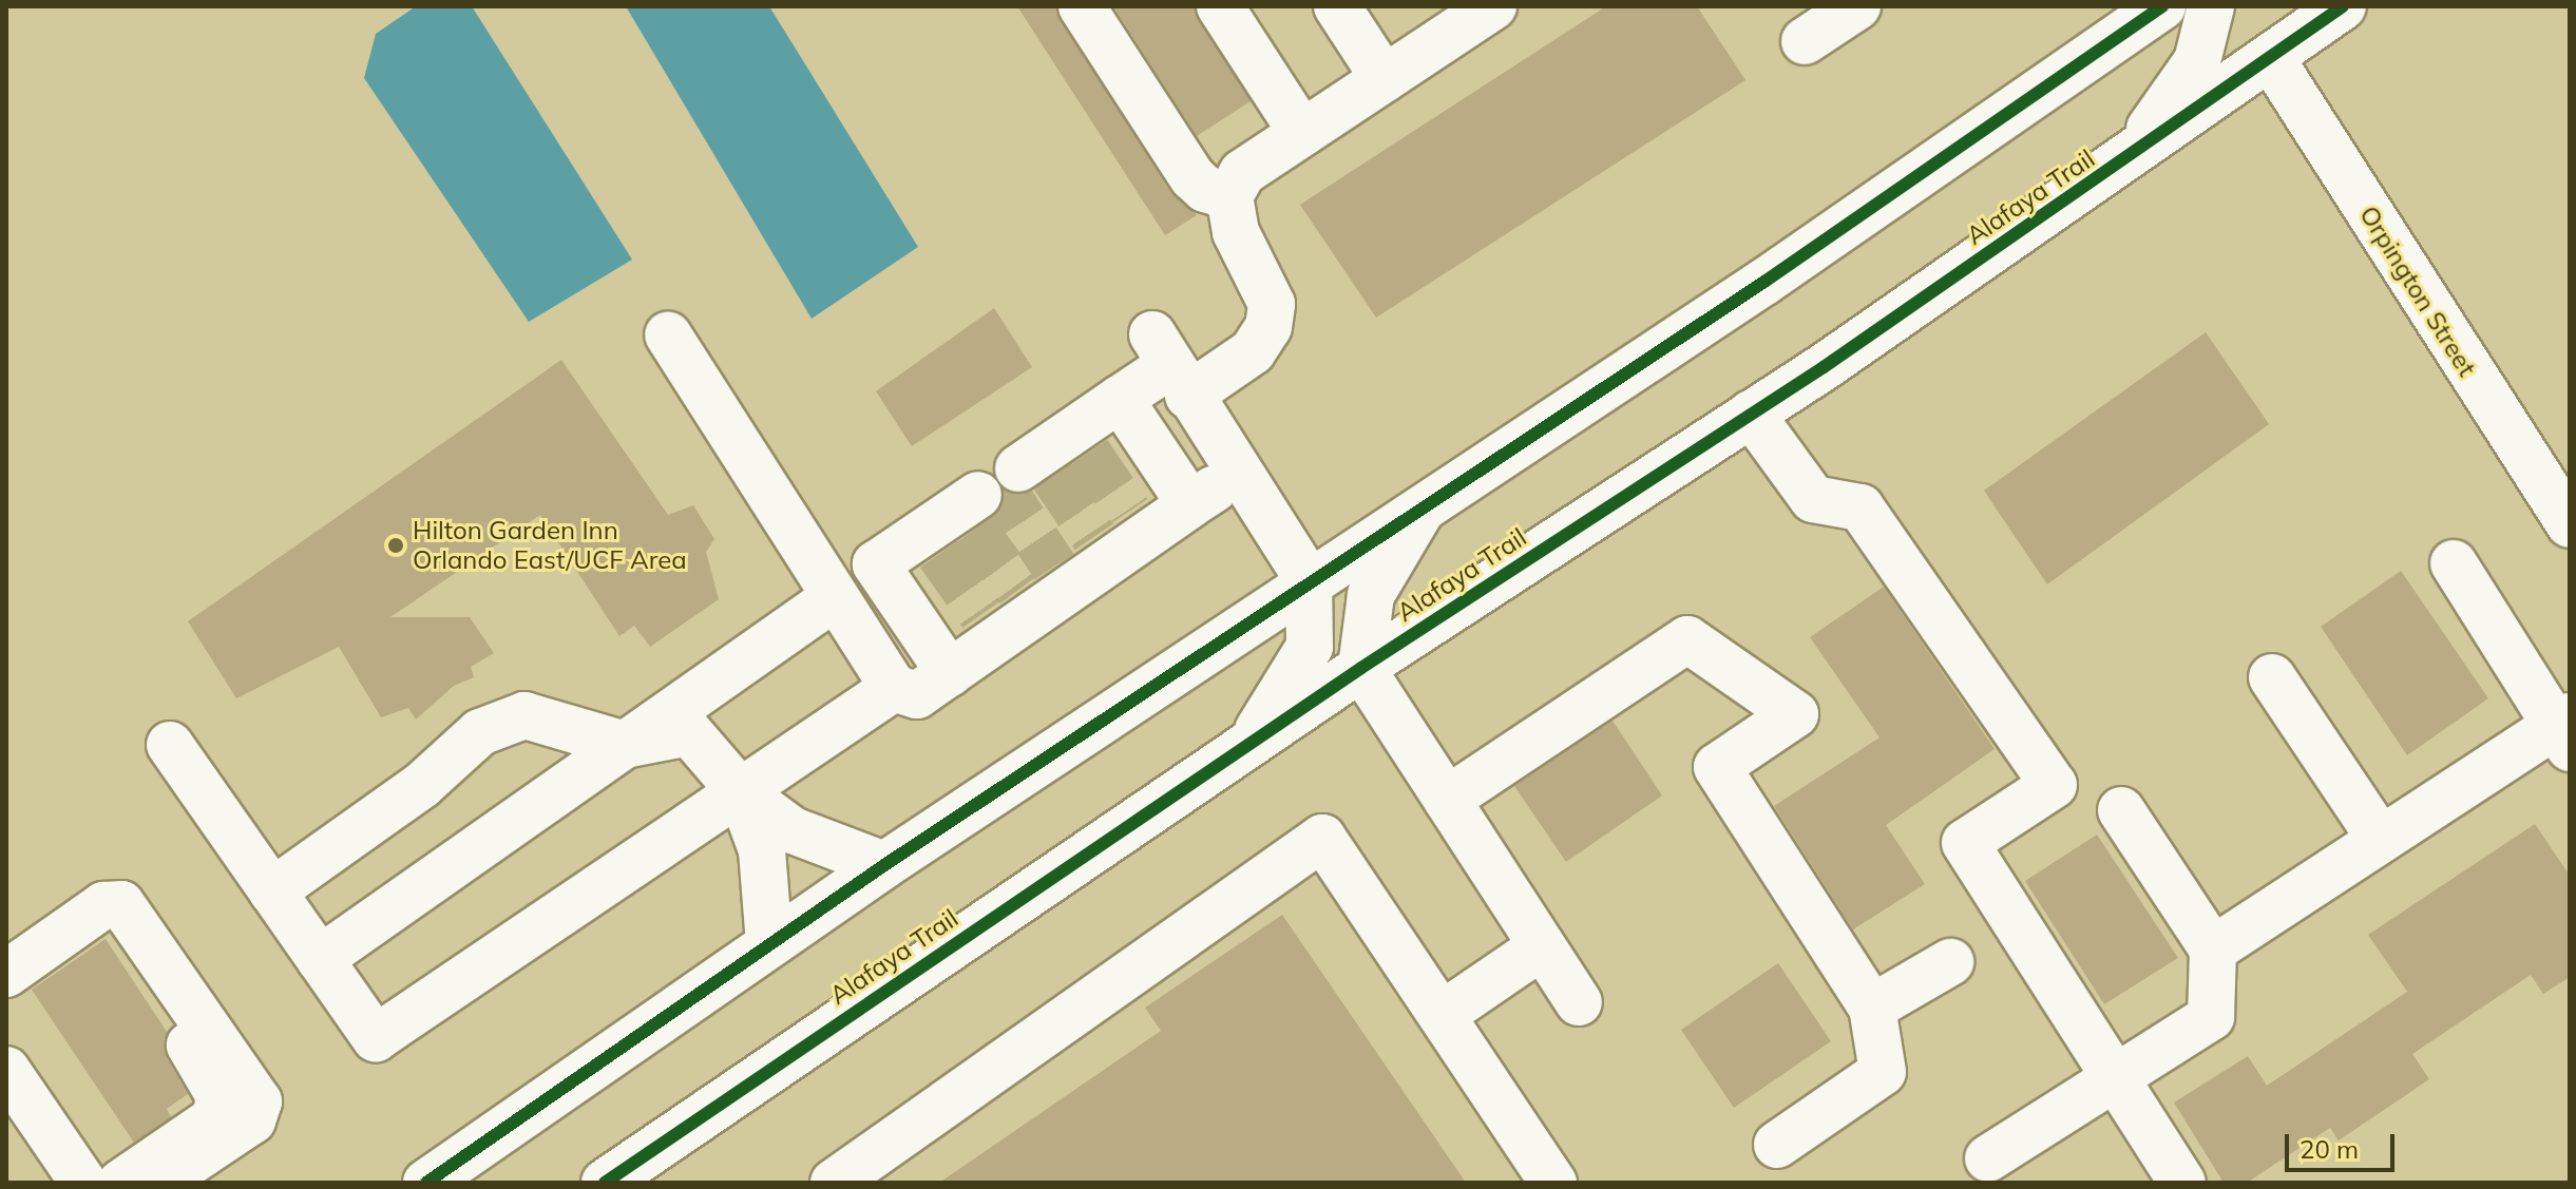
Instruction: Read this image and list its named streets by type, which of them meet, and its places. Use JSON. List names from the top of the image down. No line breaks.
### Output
{"streets":{"main road":["Alafaya Trail","Orpington Street"]},"crossings":[["Alafaya Trail","Orpington Street"]],"places":["Hilton Garden Inn Orlando East/UCF Area"],"scale_bar":"20 m"}
